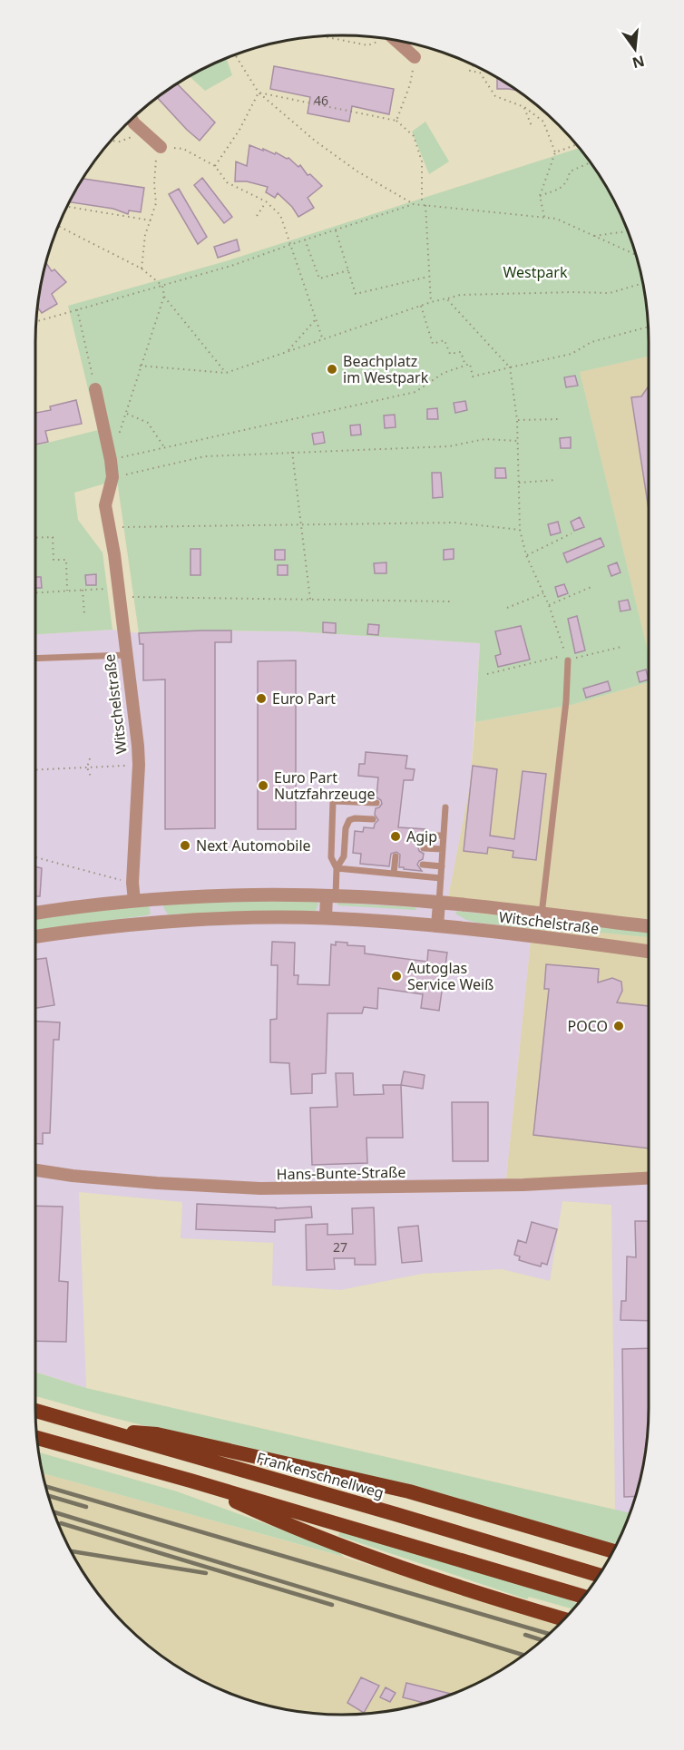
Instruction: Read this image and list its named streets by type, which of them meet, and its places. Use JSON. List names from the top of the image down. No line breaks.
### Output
{"streets":{"highway":["Frankenschnellweg"],"street":["Witschelstraße","Hans-Bunte-Straße"]},"parks":["Westpark"],"places":["Beachplatz im Westpark","Euro Part","Euro Part Nutzfahrzeuge","Agip","Next Automobile","Autoglas Service Weiß","POCO"],"house_numbers":["46","27"],"north":"bottom"}
